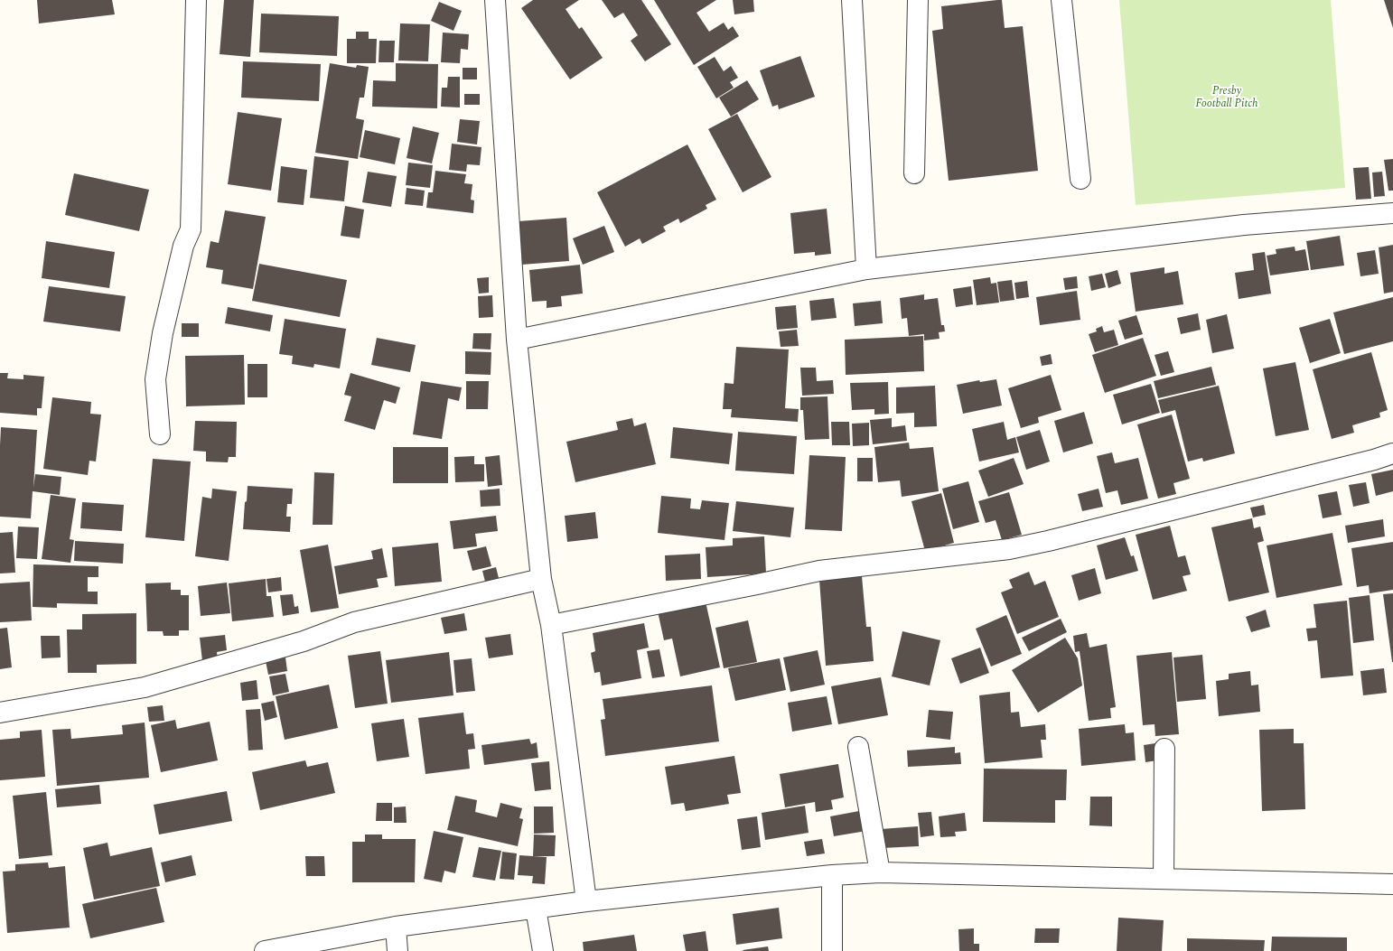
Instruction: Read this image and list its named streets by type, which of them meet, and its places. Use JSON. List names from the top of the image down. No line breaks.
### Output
{"parks":["Presby Football Pitch"]}
